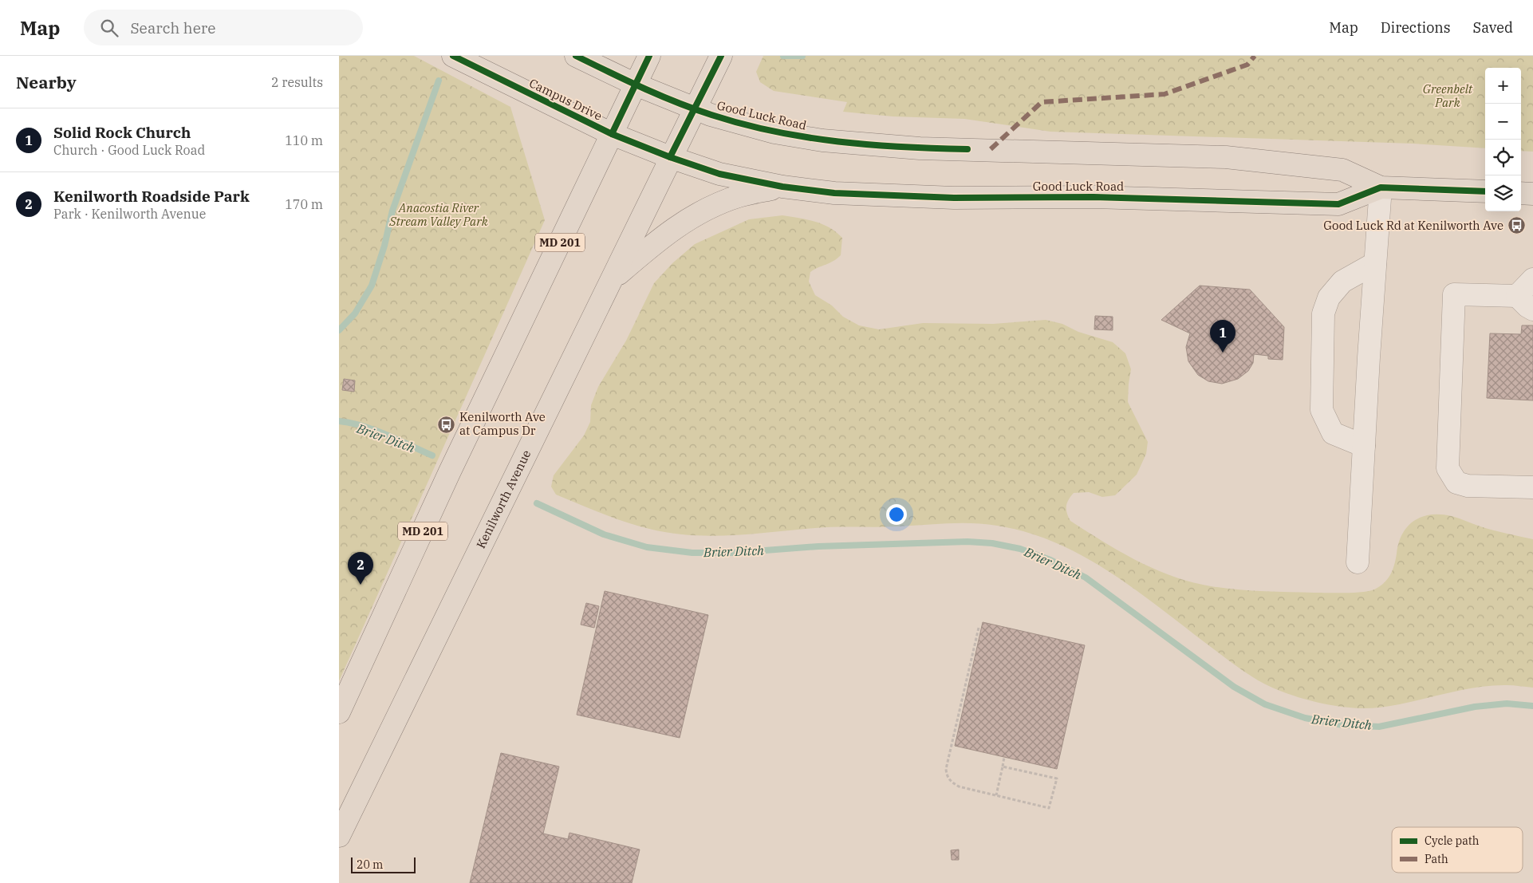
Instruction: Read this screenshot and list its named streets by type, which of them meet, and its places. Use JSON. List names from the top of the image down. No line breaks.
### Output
{"streets":{"main road":["Campus Drive","Good Luck Road","MD 201","Kenilworth Avenue"]},"crossings":[["Campus Drive","Good Luck Road"],["Campus Drive","MD 201"],["Campus Drive","Kenilworth Avenue"],["Good Luck Road","Kenilworth Avenue"]],"water":["Brier Ditch"],"parks":["Greenbelt Park","Anacostia River Stream Valley Park"],"places":{"bus stop":["Good Luck Rd at Kenilworth Ave","Kenilworth Ave at Campus Dr"]},"legend":["Cycle path","Path"],"scale_bar":"20 m","page":{"header":"Map","search":"Search here","nav":["Map","Directions","Saved"],"heading":["Nearby","2 results"],"map_buttons":["+","−"],"list":[{"mark":"1","name":"Solid Rock Church","note":"Church · Good Luck Road","value":"110 m"},{"mark":"2","name":"Kenilworth Roadside Park","note":"Park · Kenilworth Avenue","value":"170 m"}],"pins":["1","2"],"scale":"20 m"}}
